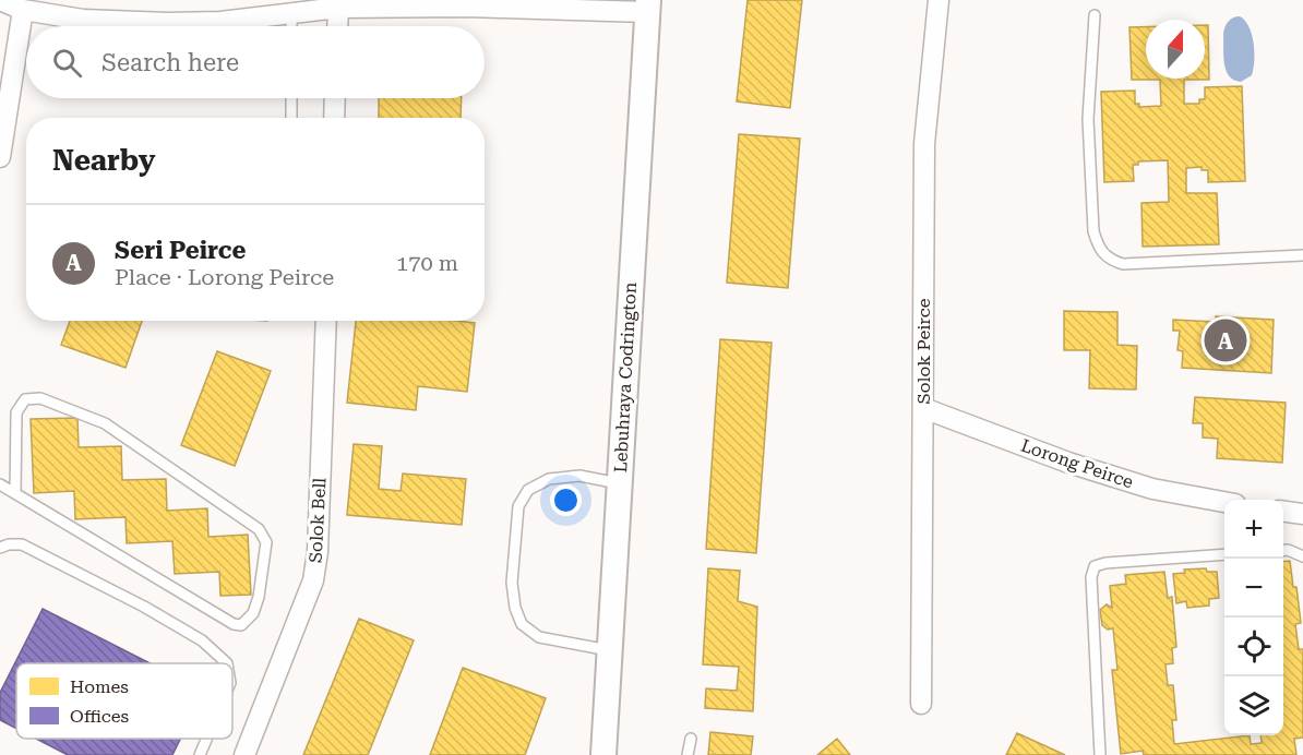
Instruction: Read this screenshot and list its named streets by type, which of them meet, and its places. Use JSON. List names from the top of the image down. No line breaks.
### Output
{"streets":{"street":["Solok Peirce","Lebuhraya Codrington","Lorong Peirce","Solok Bell"]},"crossings":[["Solok Peirce","Lorong Peirce"]],"legend":["Homes","Offices"],"north":"top","page":{"search":"Search here","heading":"Nearby","list":[{"mark":"A","name":"Seri Peirce","note":"Place · Lorong Peirce","value":"170 m"}],"pins":"A","map_buttons":["+","−"]}}
